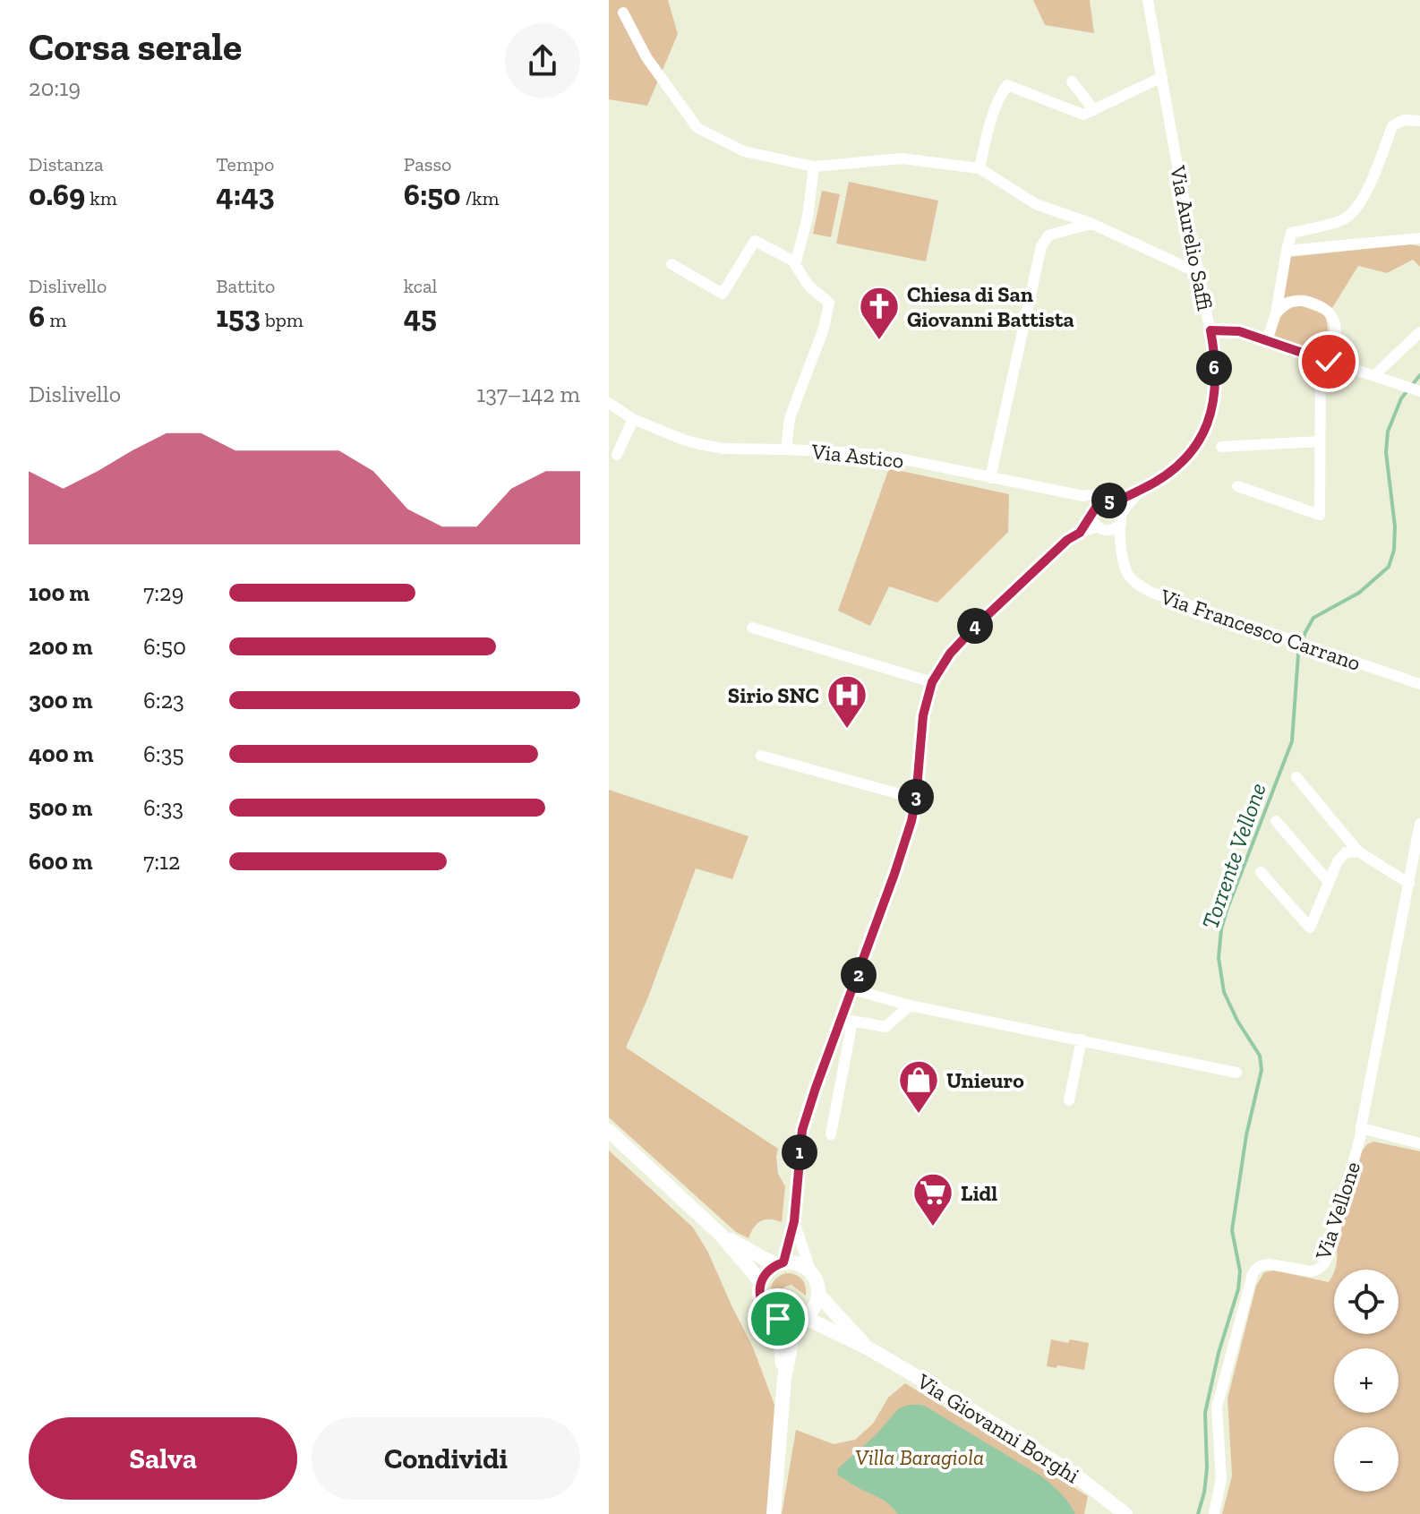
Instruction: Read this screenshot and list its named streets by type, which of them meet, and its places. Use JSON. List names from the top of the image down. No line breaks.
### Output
{"streets":{"main road":["Via Giovanni Borghi"],"street":["Via Aurelio Saffi","Via Astico","Via Francesco Carrano","Via Vellone"]},"crossings":[["Via Aurelio Saffi","Via Astico"],["Via Aurelio Saffi","Via Francesco Carrano"],["Via Aurelio Saffi","Via Giovanni Borghi"],["Via Astico","Via Francesco Carrano"]],"water":["Torrente Vellone"],"parks":["Villa Baragiola"],"places":{"church":["Chiesa di San Giovanni Battista"],"hospital":["Sirio SNC"],"shop":["Unieuro"],"supermarket":["Lidl"]},"page":{"heading":["Corsa serale","20:19"],"stats":[["Distanza","0.69 km"],["Tempo","4:43"],["Passo","6:50 /km"],["Dislivello","6 m"],["Battito","153 bpm"],["kcal","45"]],"pins":["6","5","4","3","2","1"],"chart":["Dislivello","137–142 m"],"list":[{"name":"100 m","note":"7:29"},{"name":"200 m","note":"6:50"},{"name":"300 m","note":"6:23"},{"name":"400 m","note":"6:35"},{"name":"500 m","note":"6:33"},{"name":"600 m","note":"7:12"}],"map_buttons":["+","−"],"buttons":["Salva","Condividi"]}}
